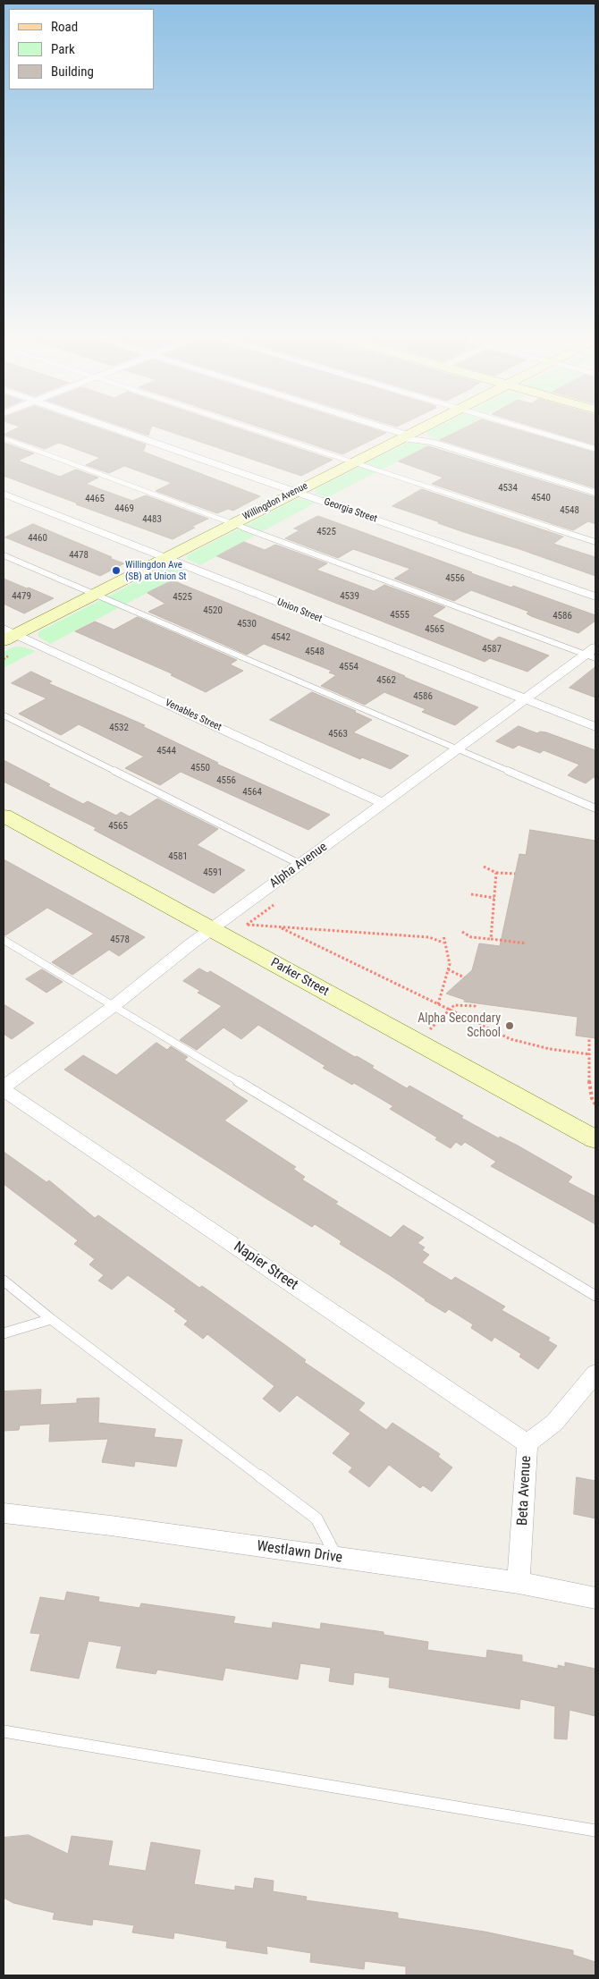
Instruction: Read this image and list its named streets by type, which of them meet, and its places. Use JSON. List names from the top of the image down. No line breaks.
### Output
{"streets":{"main road":["Willingdon Avenue","Parker Street"],"street":["Georgia Street","Union Street","Venables Street","Alpha Avenue","Napier Street","Beta Avenue","Westlawn Drive"]},"crossings":[["Willingdon Avenue","Georgia Street"],["Willingdon Avenue","Union Street"],["Willingdon Avenue","Venables Street"],["Union Street","Alpha Avenue"],["Venables Street","Alpha Avenue"],["Alpha Avenue","Parker Street"],["Napier Street","Beta Avenue"],["Beta Avenue","Westlawn Drive"]],"places":["Willingdon Ave (SB) at Union St","Alpha Secondary School"],"house_numbers":["4534","4540","4465","4469","4548","4483","4525","4460","4478","4556","4479","4539","4525","4520","4555","4586","4530","4565","4542","4587","4548","4554","4562","4586","4532","4563","4544","4550","4556","4564","4565","4581","4591","4578"],"legend":["Road","Park","Building"]}
